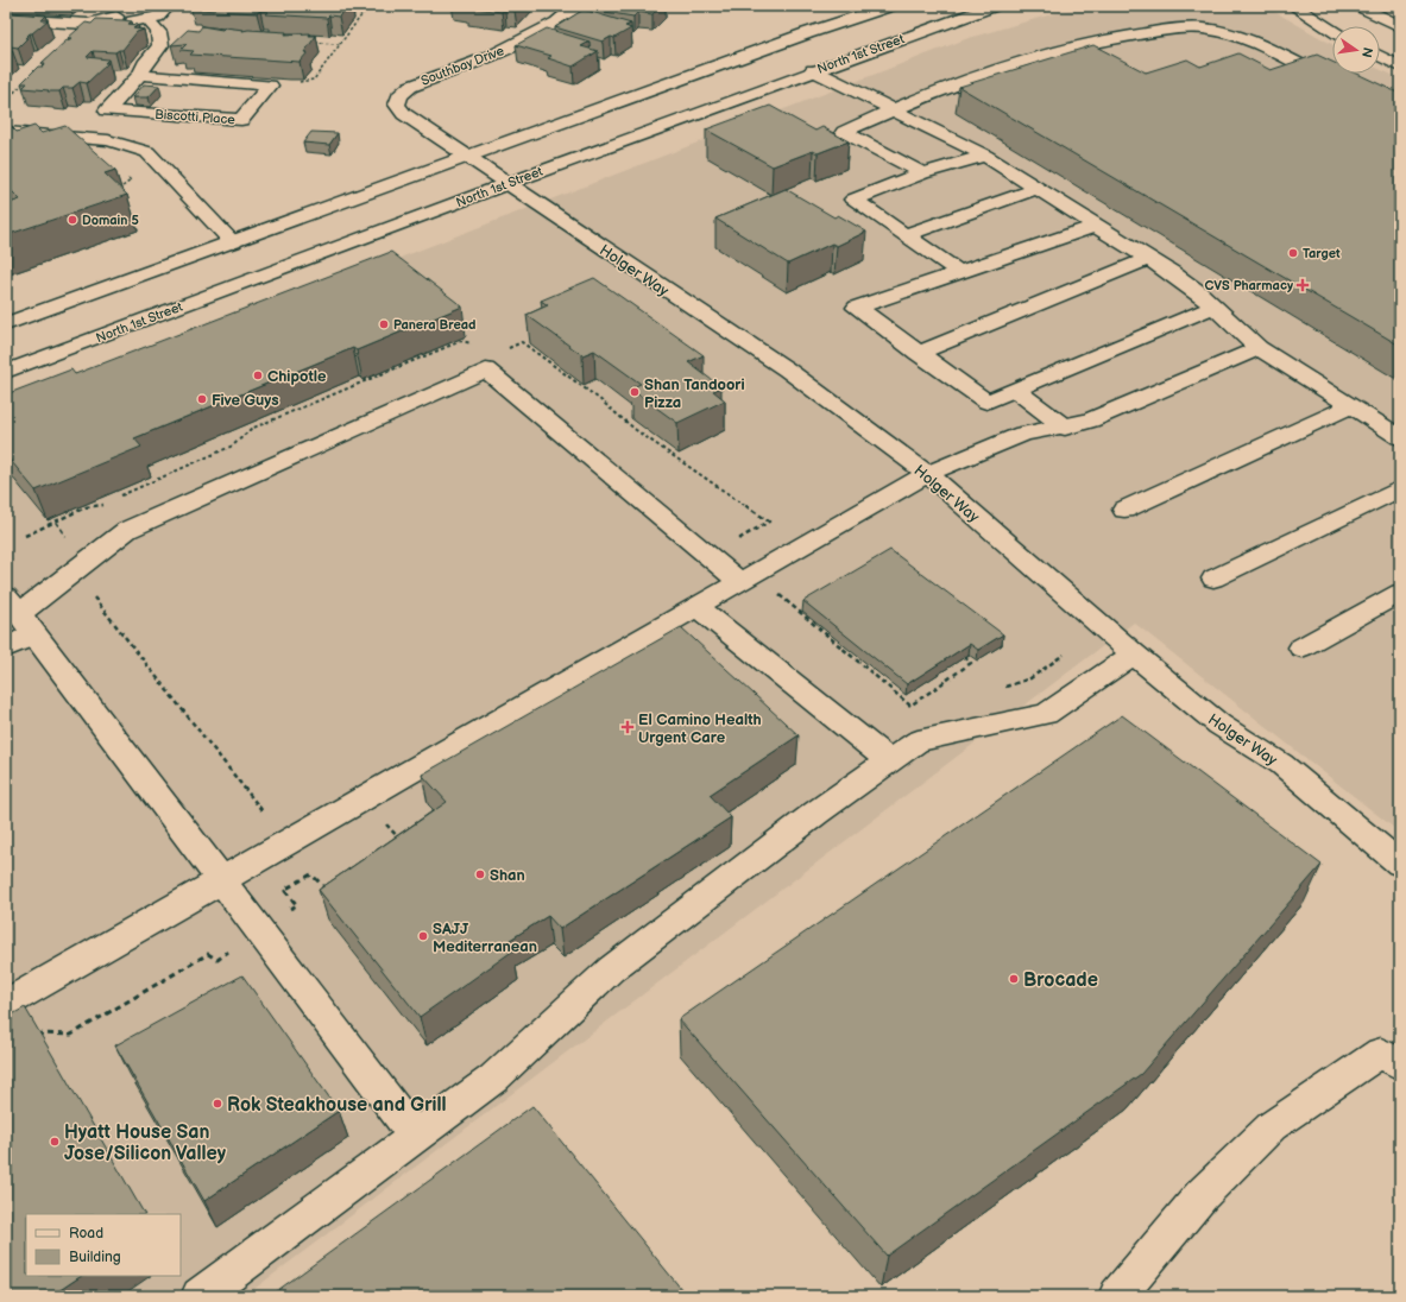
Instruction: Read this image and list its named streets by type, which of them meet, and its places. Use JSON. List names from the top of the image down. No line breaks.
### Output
{"streets":{"main road":["North 1st Street","Southbay Drive","Biscotti Place","Holger Way"]},"crossings":[["North 1st Street","Holger Way"],["Southbay Drive","Holger Way"]],"places":{"other":["Domain 5","Target","Panera Bread","Chipotle","Shan Tandoori Pizza","Five Guys","Shan","SAJJ Mediterranean","Brocade","Rok Steakhouse and Grill","Hyatt House San Jose/Silicon Valley"],"health":["CVS Pharmacy","El Camino Health Urgent Care"]},"legend":["Road","Building"],"north":"right"}
